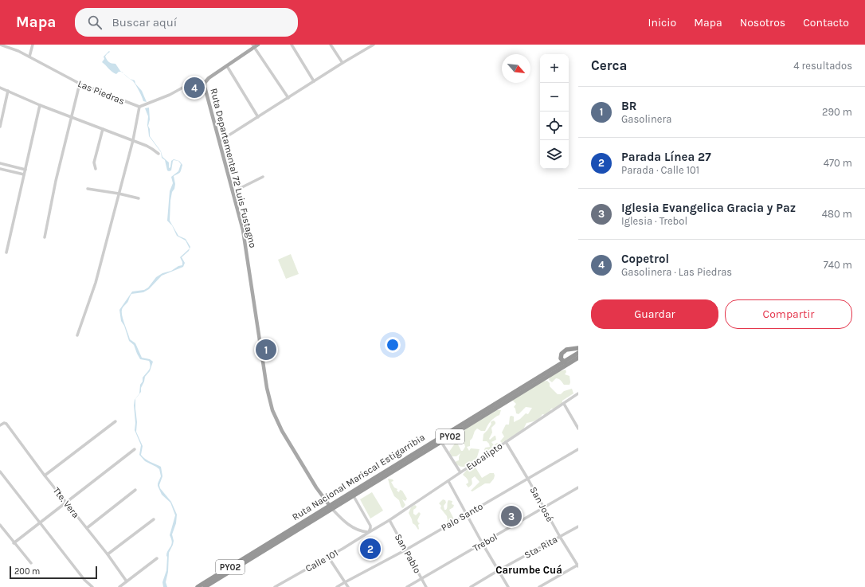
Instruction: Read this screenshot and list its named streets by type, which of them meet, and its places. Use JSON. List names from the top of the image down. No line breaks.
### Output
{"streets":{"highway":["PY02","Ruta Nacional Mariscal Estigarribia"],"main road":["Ruta Departamental 72 Luis Fustagno"],"street":["Las Piedras","Eucalipto","Tte. Vera","San José","Palo Santo","Trebol","Sta. Rita","San Pablo","Calle 101"]},"crossings":[["Ruta Departamental 72 Luis Fustagno","Ruta Nacional Mariscal Estigarribia"],["Eucalipto","San José"],["Eucalipto","San Pablo"],["Eucalipto","Calle 101"],["San José","Palo Santo"],["San José","Trebol"],["San José","Sta. Rita"],["Palo Santo","San Pablo"],["Trebol","San Pablo"],["San Pablo","Calle 101"]],"districts":["Carumbe Cuá"],"scale_bar":"200 m","north":"bottom right","page":{"header":"Mapa","search":"Buscar aquí","nav":["Inicio","Mapa","Nosotros","Contacto"],"heading":["Cerca","4 resultados"],"map_buttons":["+","−"],"pins":["4","1","3","2"],"list":[{"mark":"1","name":"BR","note":"Gasolinera","value":"290 m"},{"mark":"2","name":"Parada Línea 27","note":"Parada · Calle 101","value":"470 m"},{"mark":"3","name":"Iglesia Evangelica Gracia y Paz","note":"Iglesia · Trebol","value":"480 m"},{"mark":"4","name":"Copetrol","note":"Gasolinera · Las Piedras","value":"740 m"}],"buttons":["Guardar","Compartir"],"scale":"200 m"}}
